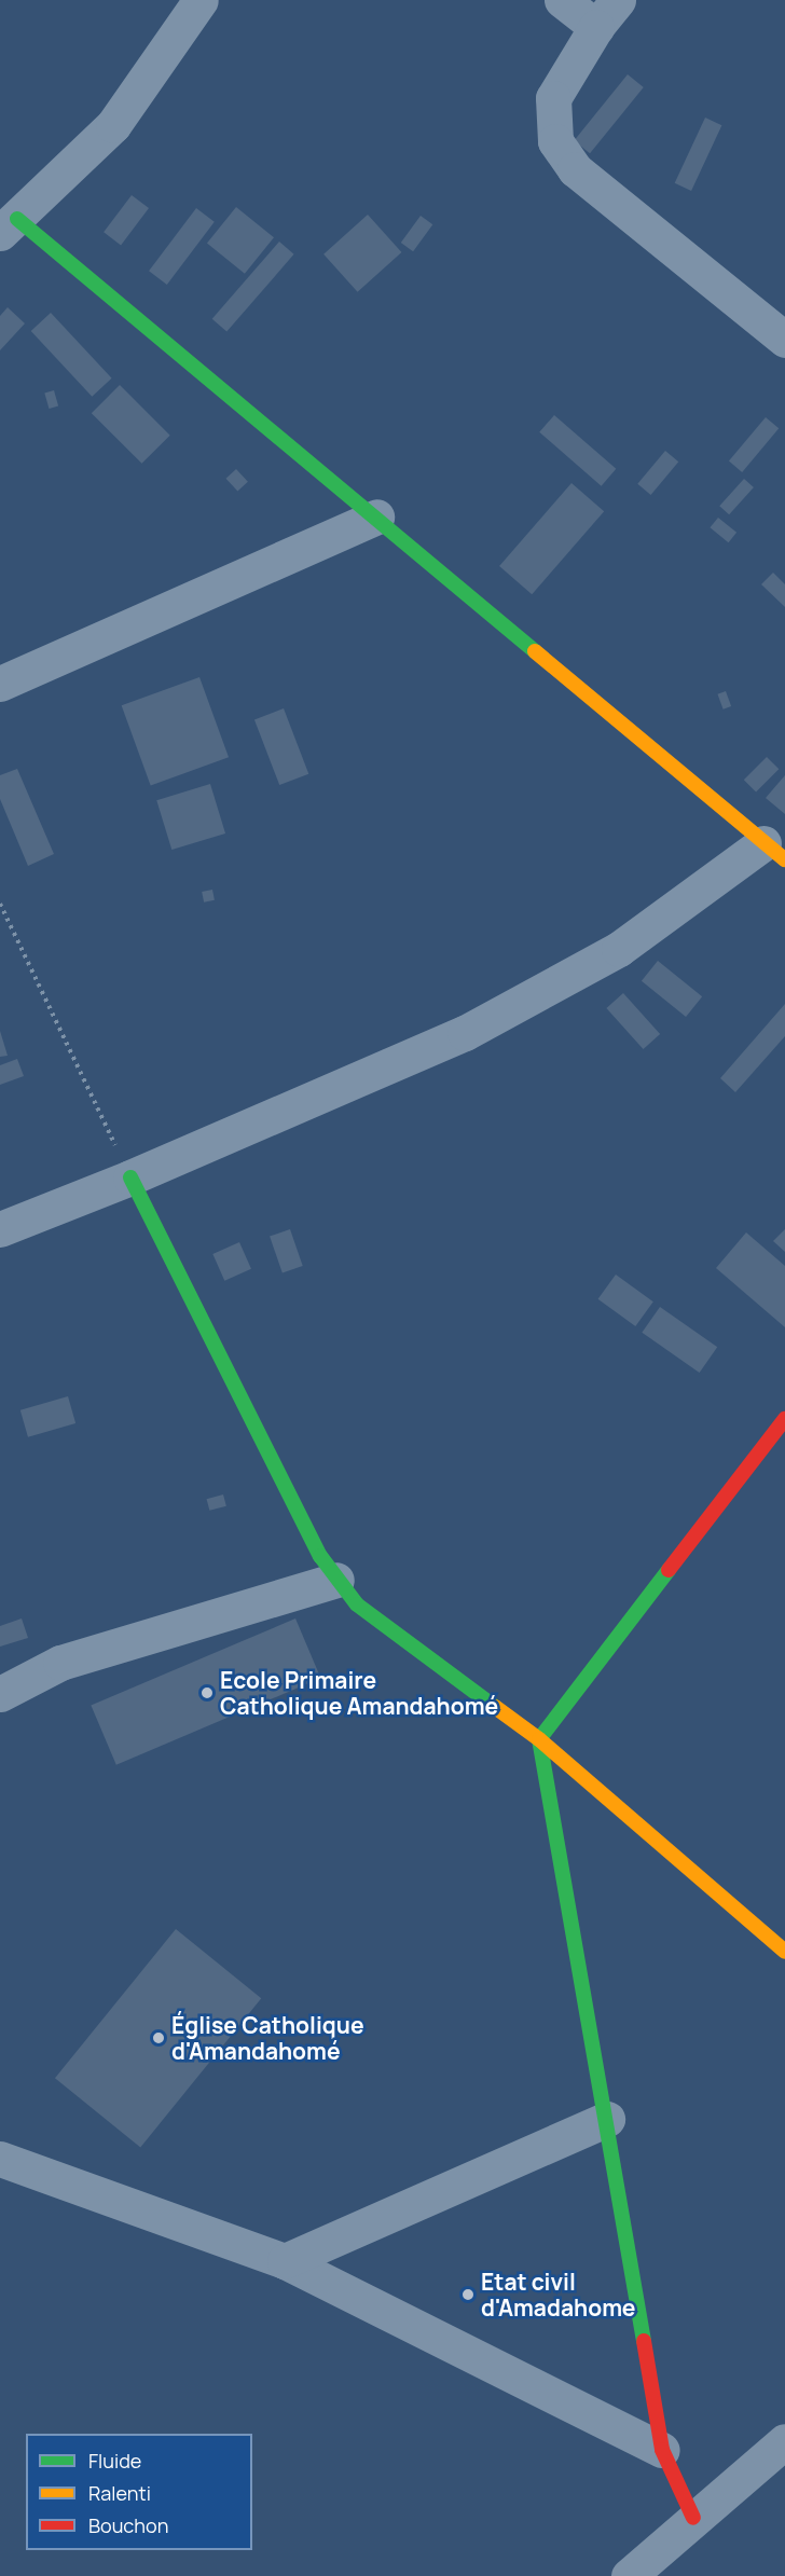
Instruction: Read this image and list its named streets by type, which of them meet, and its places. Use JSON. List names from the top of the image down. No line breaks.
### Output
{"places":["Ecole Primaire Catholique Amandahomé","Église Catholique d'Amandahomé","Etat civil d'Amadahome"],"legend":["Fluide","Ralenti","Bouchon"]}
